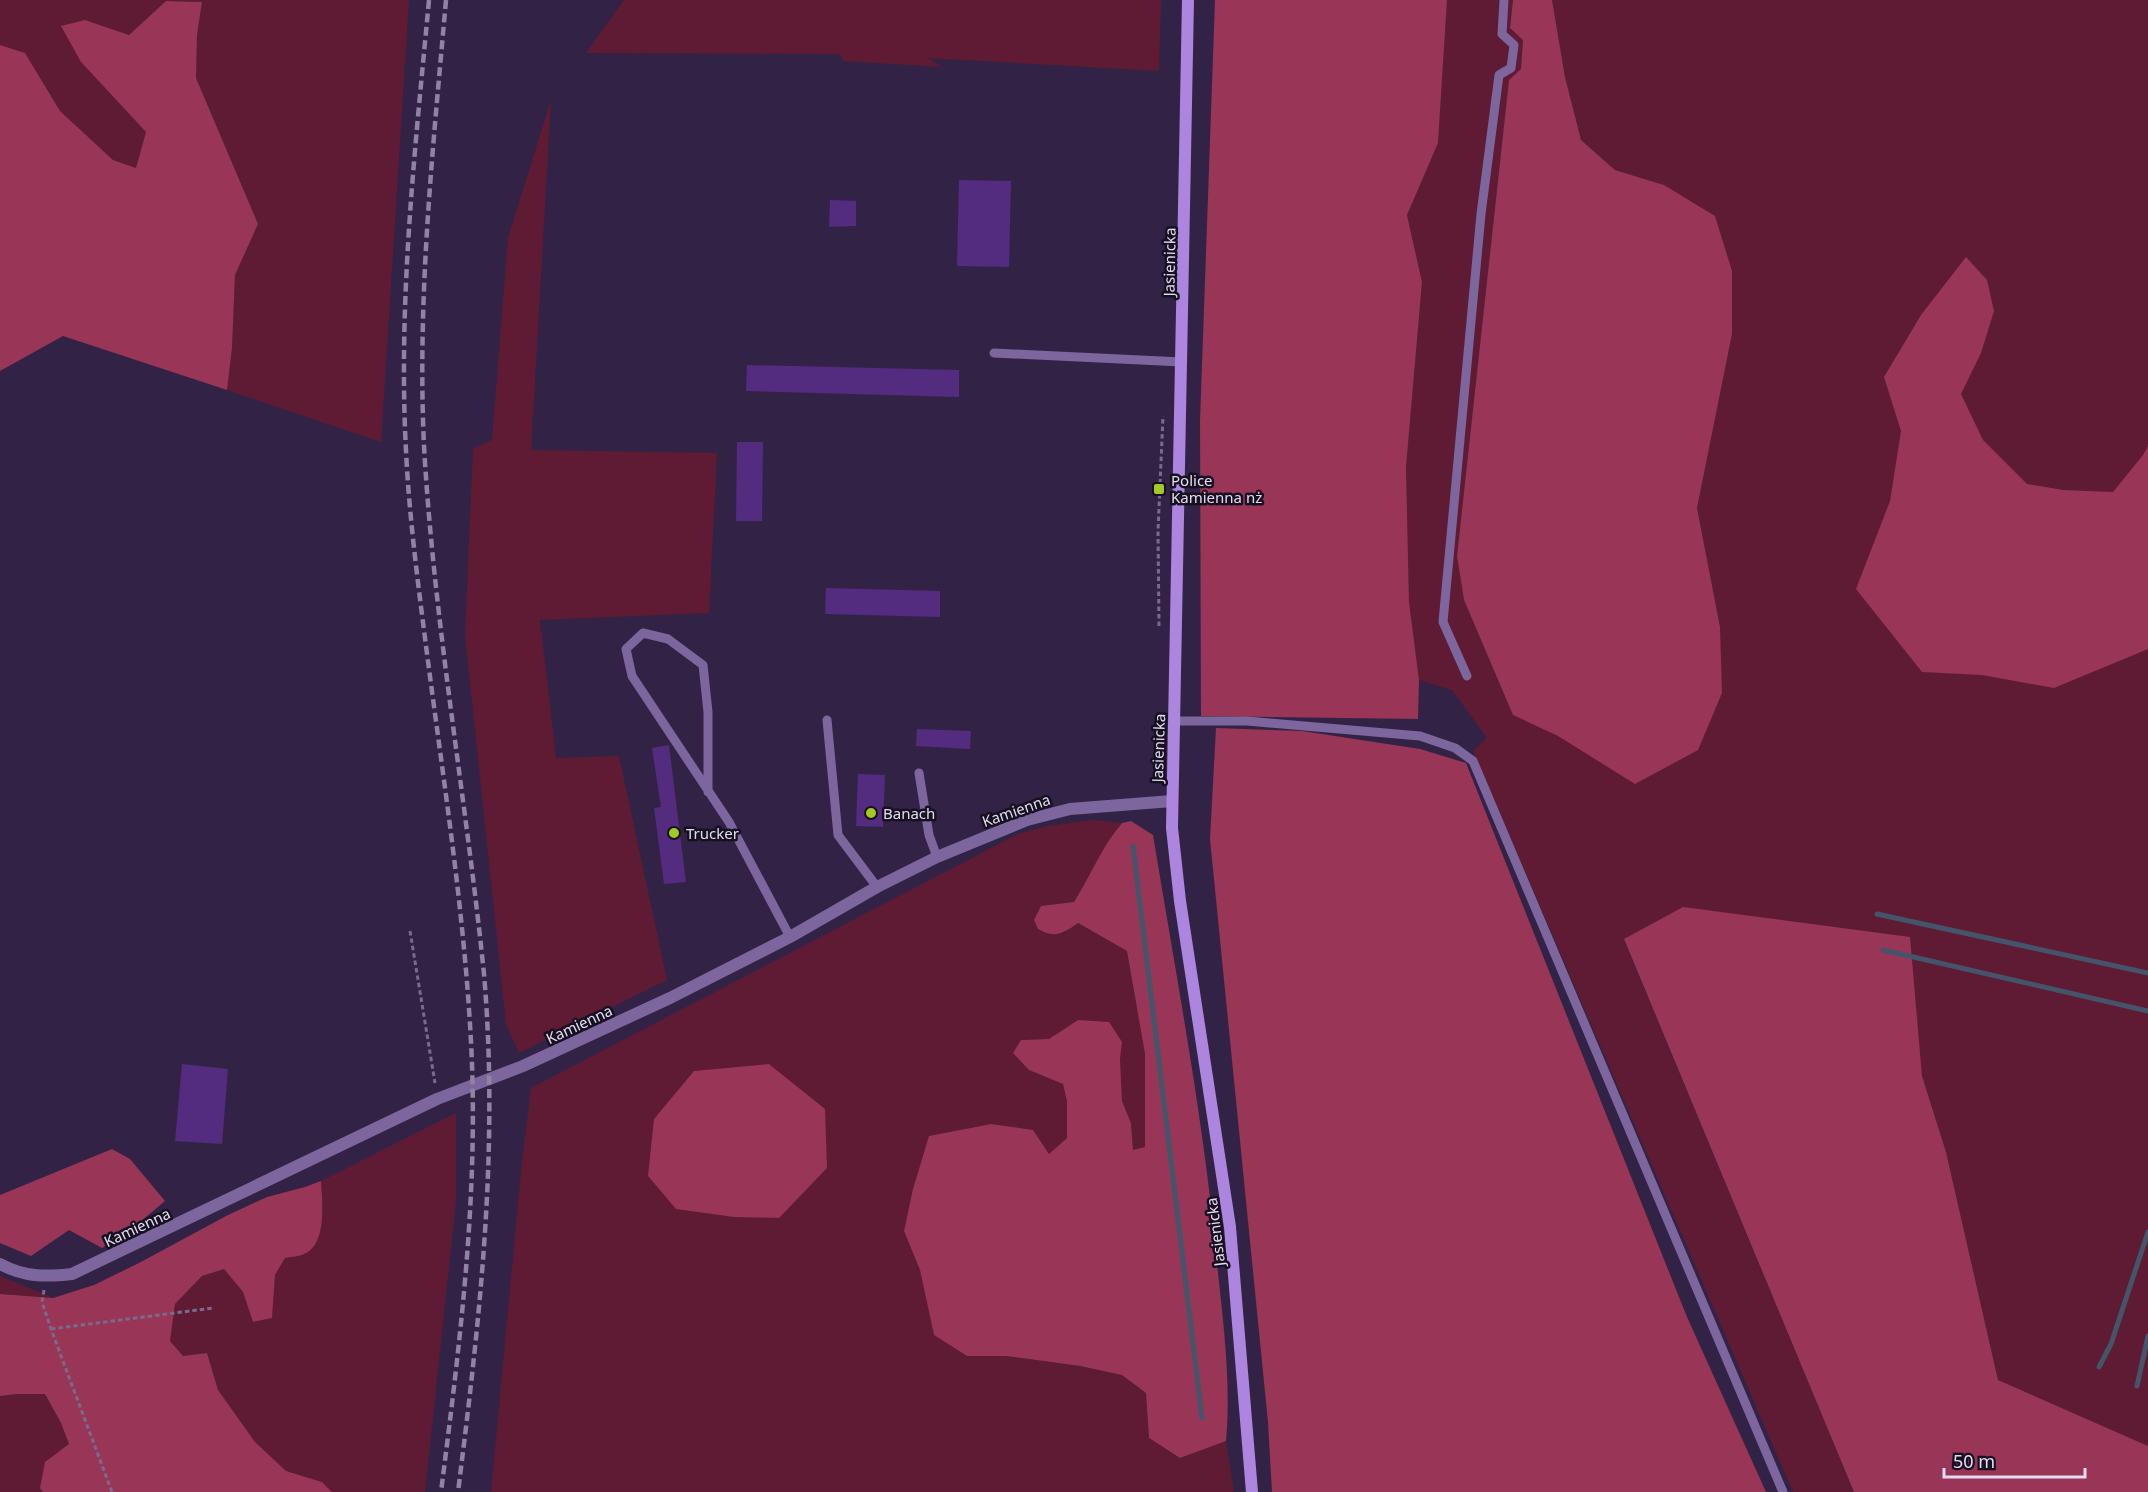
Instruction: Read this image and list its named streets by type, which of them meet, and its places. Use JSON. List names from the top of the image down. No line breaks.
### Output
{"streets":{"main road":["Jasienicka"],"street":["Kamienna"]},"crossings":[["Jasienicka","Kamienna"]],"places":{"transit":["Police Kamienna nż"],"other":["Banach","Trucker"]},"scale_bar":"50 m"}
